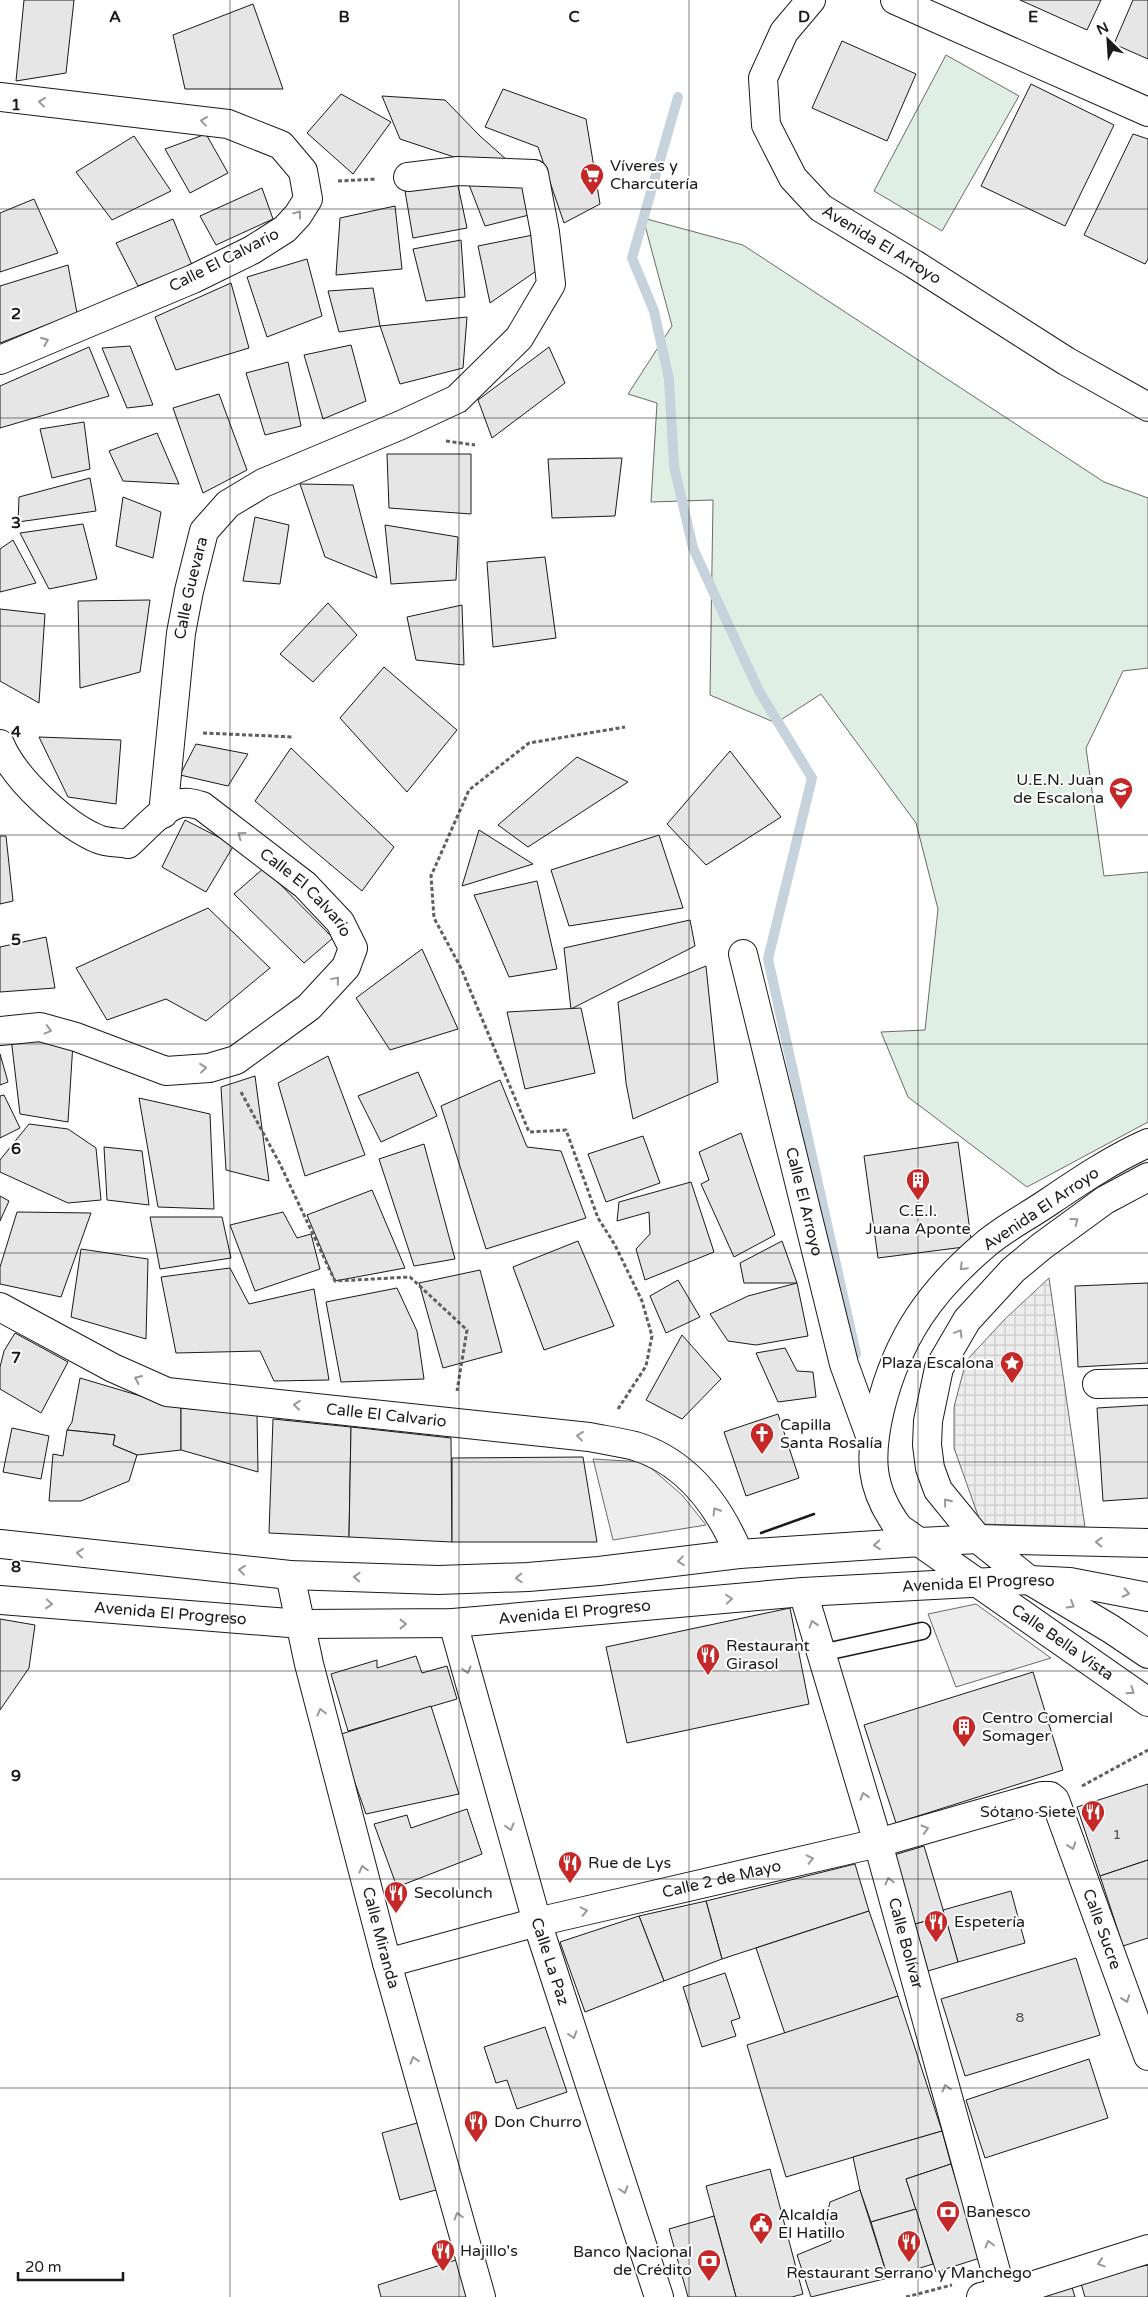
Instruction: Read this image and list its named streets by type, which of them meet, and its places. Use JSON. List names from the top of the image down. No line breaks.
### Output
{"streets":{"street":["Avenida El Arroyo","Calle El Calvario","Calle Guevara","Calle El Arroyo","Avenida El Progreso","Calle Bella Vista","Calle 2 de Mayo","Calle Sucre","Calle Miranda","Calle Bolívar","Calle La Paz"]},"crossings":[["Avenida El Arroyo","Calle El Arroyo"],["Avenida El Arroyo","Avenida El Progreso"],["Avenida El Arroyo","Calle Bella Vista"],["Calle El Calvario","Calle Guevara"],["Avenida El Progreso","Calle Bella Vista"],["Avenida El Progreso","Calle Miranda"],["Avenida El Progreso","Calle Bolívar"],["Avenida El Progreso","Calle La Paz"],["Calle 2 de Mayo","Calle Sucre"],["Calle 2 de Mayo","Calle Miranda"],["Calle 2 de Mayo","Calle Bolívar"],["Calle 2 de Mayo","Calle La Paz"]],"one_way":["Calle Bella Vista","Calle 2 de Mayo","Calle Sucre","Calle Miranda","Calle Bolívar","Calle La Paz"],"places":{"supermarket":["Víveres y Charcutería"],"school or university":["U.E.N. Juan de Escalona"],"building":["C.E.I. Juana Aponte","Centro Comercial Somager"],"place":["Plaza Escalona"],"church":["Capilla Santa Rosalía"],"restaurant":["Restaurant Girasol","Sótano Siete","Rue de Lys","Secolunch","Espetería","Don Churro","Restaurant Serrano y Manchego","Hajillo's"],"bank":["Banesco","Banco Nacional de Crédito"],"public building":["Alcaldía El Hatillo"]},"house_numbers":["1","8"],"scale_bar":"20 m","north":"top left","grid":{"columns":["A","B","C","D","E"],"rows":["1","2","3","4","5","6","7","8","9"]}}
